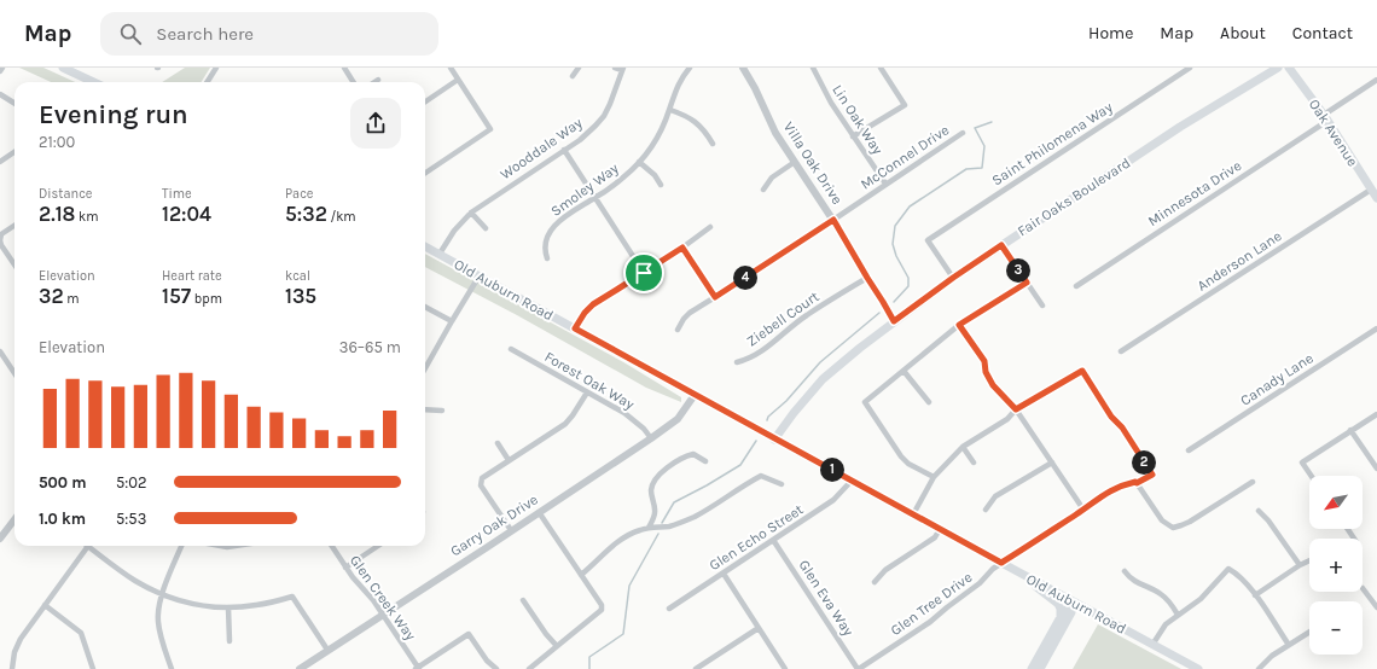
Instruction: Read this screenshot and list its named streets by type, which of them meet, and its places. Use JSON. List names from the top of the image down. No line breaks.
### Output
{"streets":{"main road":["Oak Avenue","Fair Oaks Boulevard","Old Auburn Road"],"street":["Lin Oak Way","Saint Philomena Way","Wooddale Way","McConnel Drive","Villa Oak Drive","Smoley Way","Minnesota Drive","Anderson Lane","Ziebell Court","Canady Lane","Forest Oak Way","Garry Oak Drive","Glen Echo Street","Glen Creek Way","Glen Eva Way","Glen Tree Drive"]},"crossings":[["Lin Oak Way","McConnel Drive"],["Oak Avenue","Minnesota Drive"],["Oak Avenue","Anderson Lane"],["Saint Philomena Way","Fair Oaks Boulevard"],["Wooddale Way","Old Auburn Road"],["McConnel Drive","Villa Oak Drive"],["Villa Oak Drive","Fair Oaks Boulevard"],["Villa Oak Drive","Ziebell Court"],["Fair Oaks Boulevard","Old Auburn Road"],["Old Auburn Road","Garry Oak Drive"],["Old Auburn Road","Glen Echo Street"],["Old Auburn Road","Glen Tree Drive"],["Forest Oak Way","Garry Oak Drive"],["Garry Oak Drive","Glen Creek Way"],["Glen Echo Street","Glen Eva Way"],["Glen Eva Way","Glen Tree Drive"]],"north":"bottom left","page":{"header":"Map","search":"Search here","nav":["Home","Map","About","Contact"],"heading":["Evening run","21:00"],"stats":[["Distance","2.18 km"],["Time","12:04"],["Pace","5:32 /km"],["Elevation","32 m"],["Heart rate","157 bpm"],["kcal","135"]],"pins":["3","4","2","1"],"chart":["Elevation","36–65 m"],"list":[{"name":"500 m","note":"5:02"},{"name":"1.0 km","note":"5:53"}],"map_buttons":["+","−"]}}
